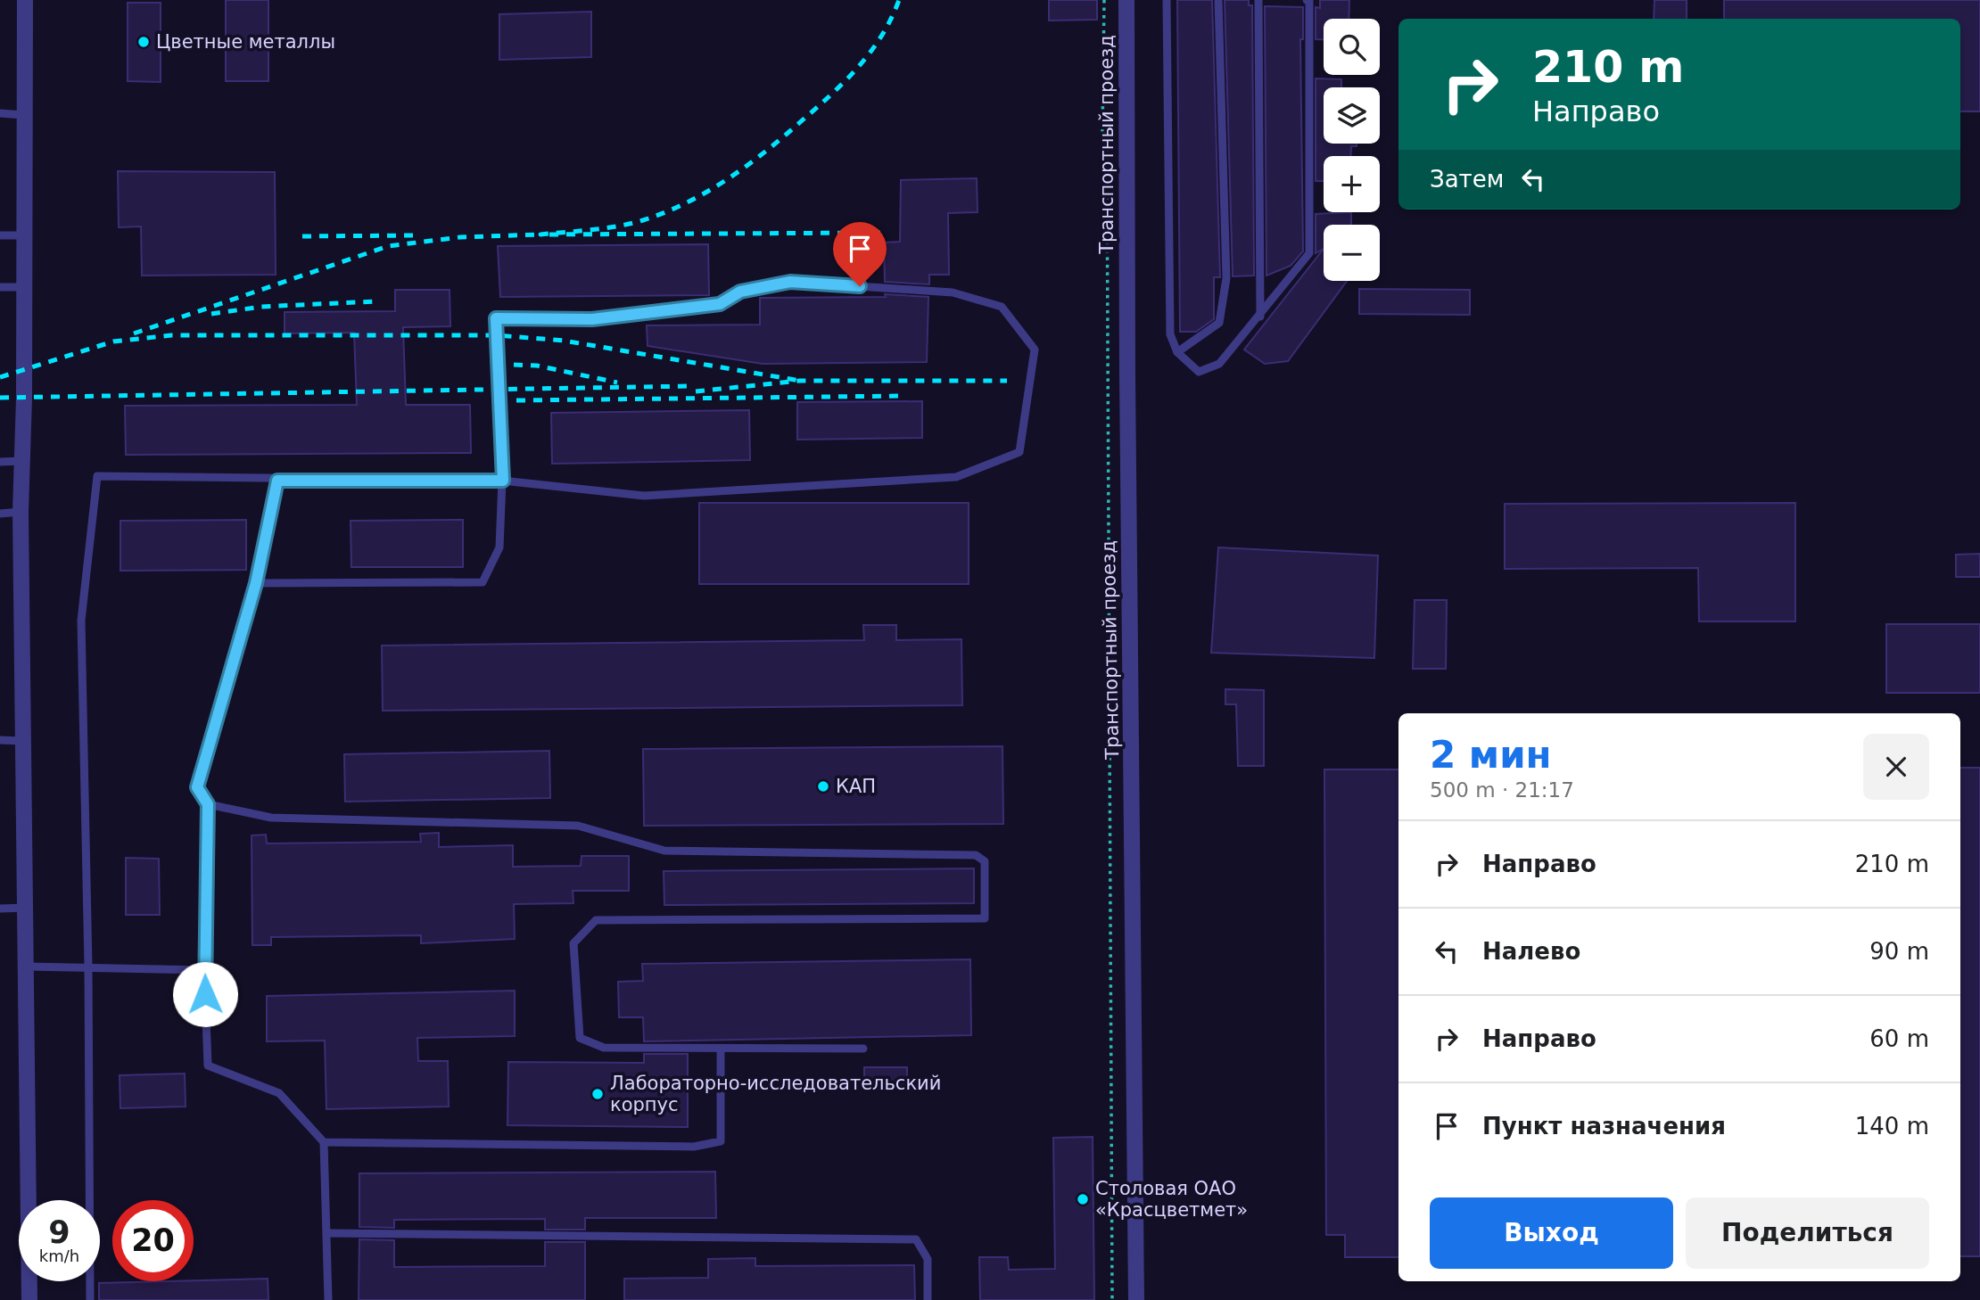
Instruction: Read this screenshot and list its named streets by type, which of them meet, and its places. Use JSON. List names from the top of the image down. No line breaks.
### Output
{"streets":{"street":["Транспортный проезд"]},"places":["Цветные металлы","КАП","Лабораторно-исследовательский корпус","Столовая ОАО «Красцветмет»"],"page":{"map_buttons":["+","−"],"turn":["210 m","Направо"],"then":"Затем","heading":["2 мин","500 m · 21:17"],"list":[{"name":"Направо","value":"210 m"},{"name":"Налево","value":"90 m"},{"name":"Направо","value":"60 m"},{"name":"Пункт назначения","value":"140 m"}],"buttons":["Выход","Поделиться"],"speed":"9 km/h","limit":"20"}}
